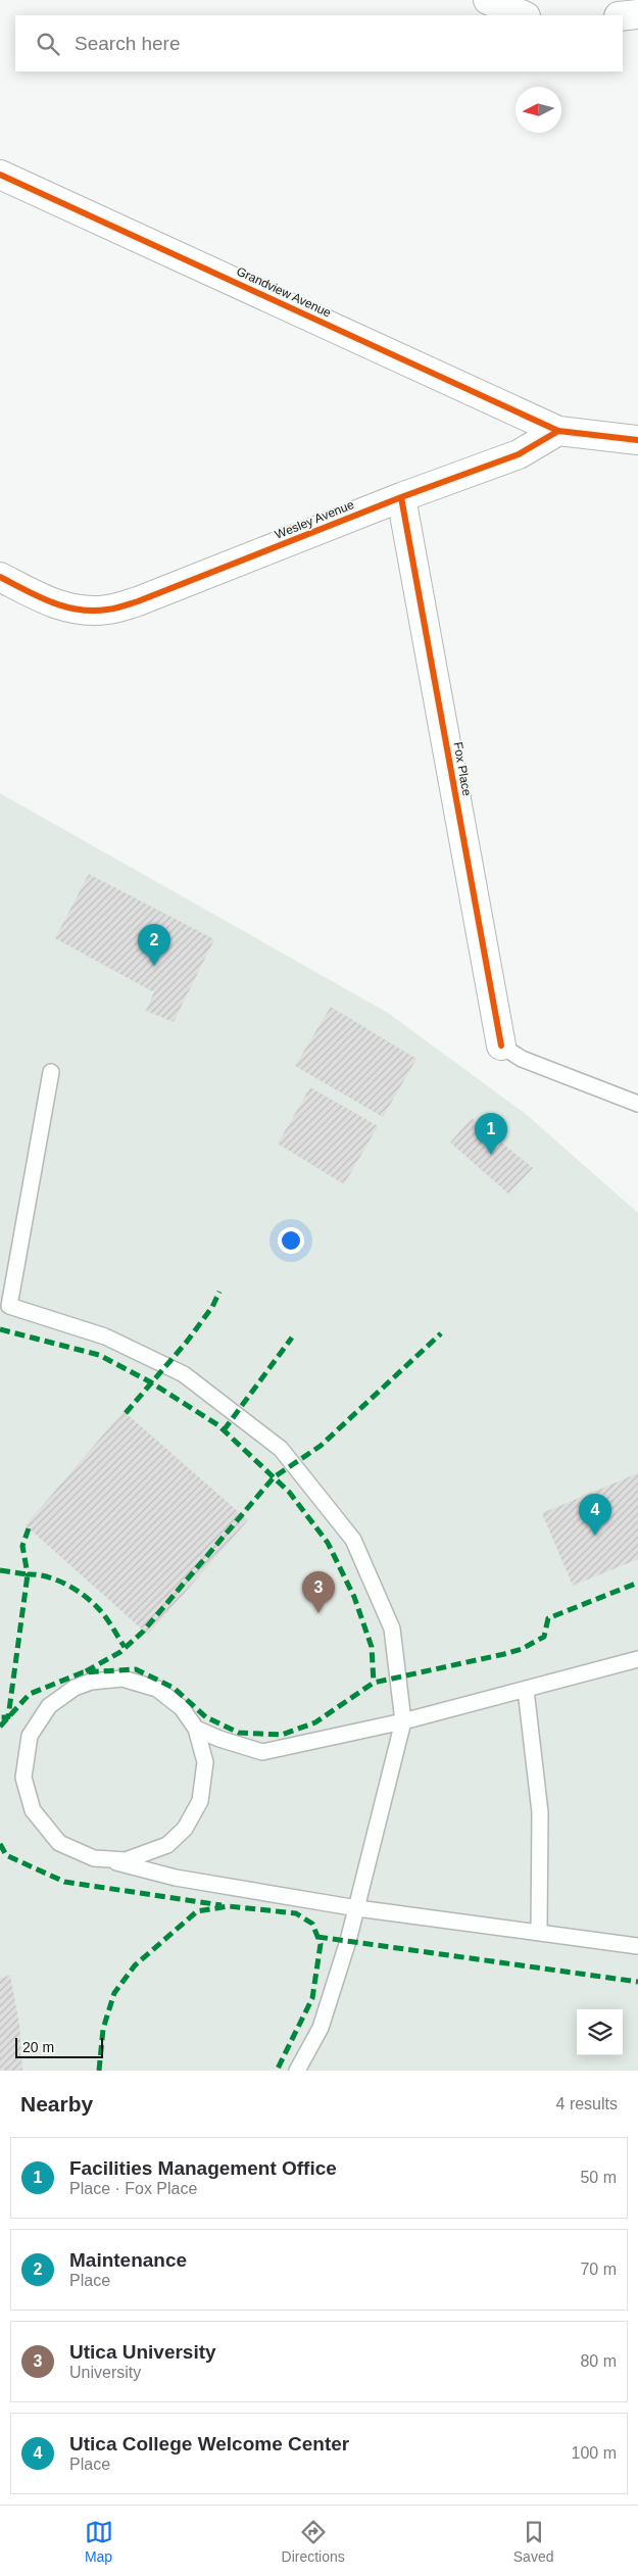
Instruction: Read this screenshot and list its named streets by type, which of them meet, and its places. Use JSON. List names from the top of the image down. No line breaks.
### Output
{"streets":{"street":["Grandview Avenue","Wesley Avenue","Fox Place"]},"crossings":[["Grandview Avenue","Wesley Avenue"],["Wesley Avenue","Fox Place"]],"scale_bar":"20 m","north":"left","page":{"search":"Search here","pins":["2","1","4","3"],"scale":"20 m","heading":["Nearby","4 results"],"list":[{"mark":"1","name":"Facilities Management Office","note":"Place · Fox Place","value":"50 m"},{"mark":"2","name":"Maintenance","note":"Place","value":"70 m"},{"mark":"3","name":"Utica University","note":"University","value":"80 m"},{"mark":"4","name":"Utica College Welcome Center","note":"Place","value":"100 m"}],"nav":["Map","Directions","Saved"]}}
